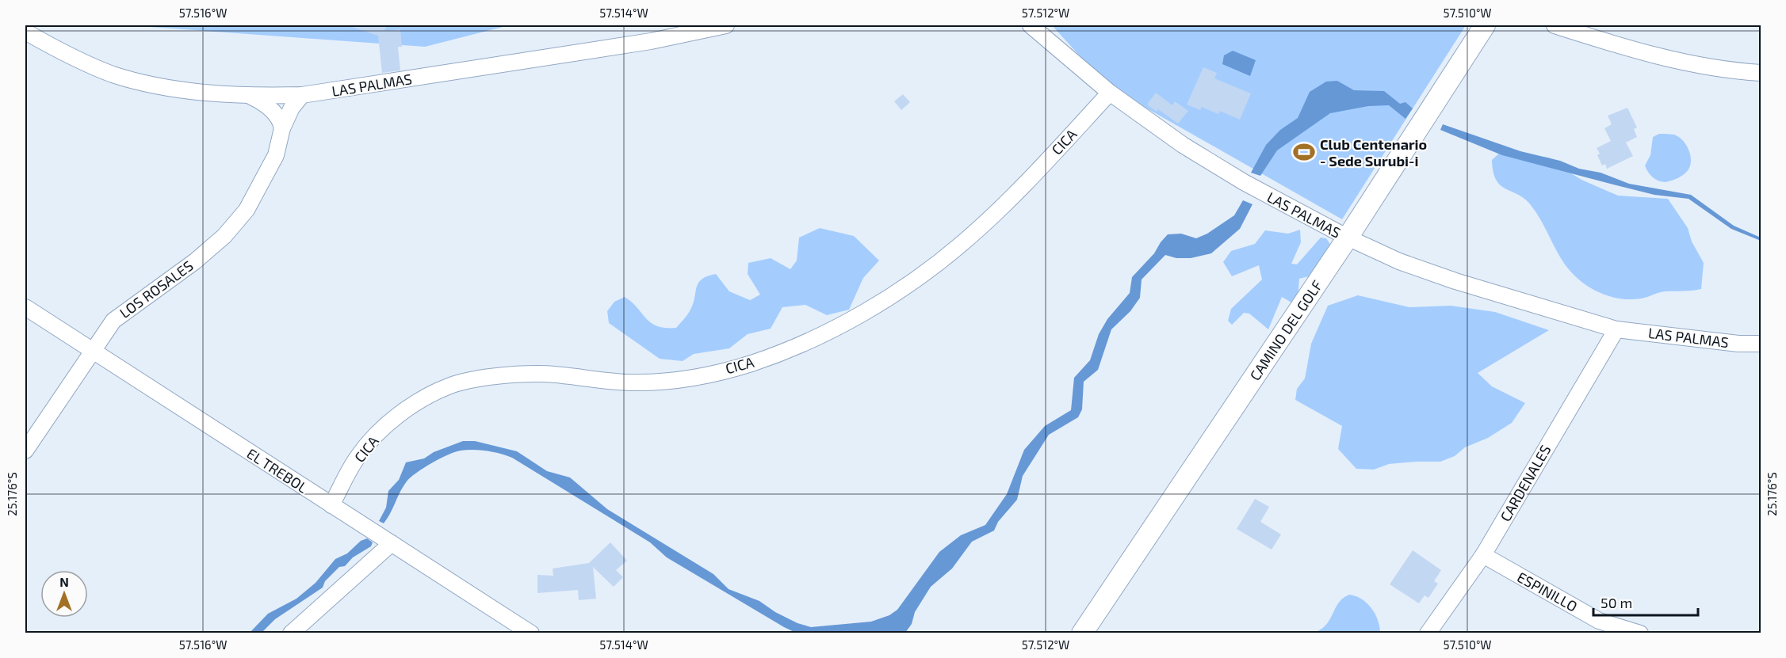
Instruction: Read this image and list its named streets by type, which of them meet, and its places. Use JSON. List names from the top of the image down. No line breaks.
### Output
{"streets":{"street":["LAS PALMAS","CICA","LOS ROSALES","CAMINO DEL GOLF","EL TREBOL","CARDENALES","ESPINILLO"]},"crossings":[["LAS PALMAS","CICA"],["LAS PALMAS","LOS ROSALES"],["LAS PALMAS","CAMINO DEL GOLF"],["LAS PALMAS","CARDENALES"],["CICA","EL TREBOL"],["LOS ROSALES","EL TREBOL"],["CARDENALES","ESPINILLO"]],"places":{"sports":["Club Centenario - Sede Surubi-i"]},"scale_bar":"50 m","north":"top","coordinates":["57.516°W","57.514°W","57.512°W","57.510°W","25.176°S"]}
